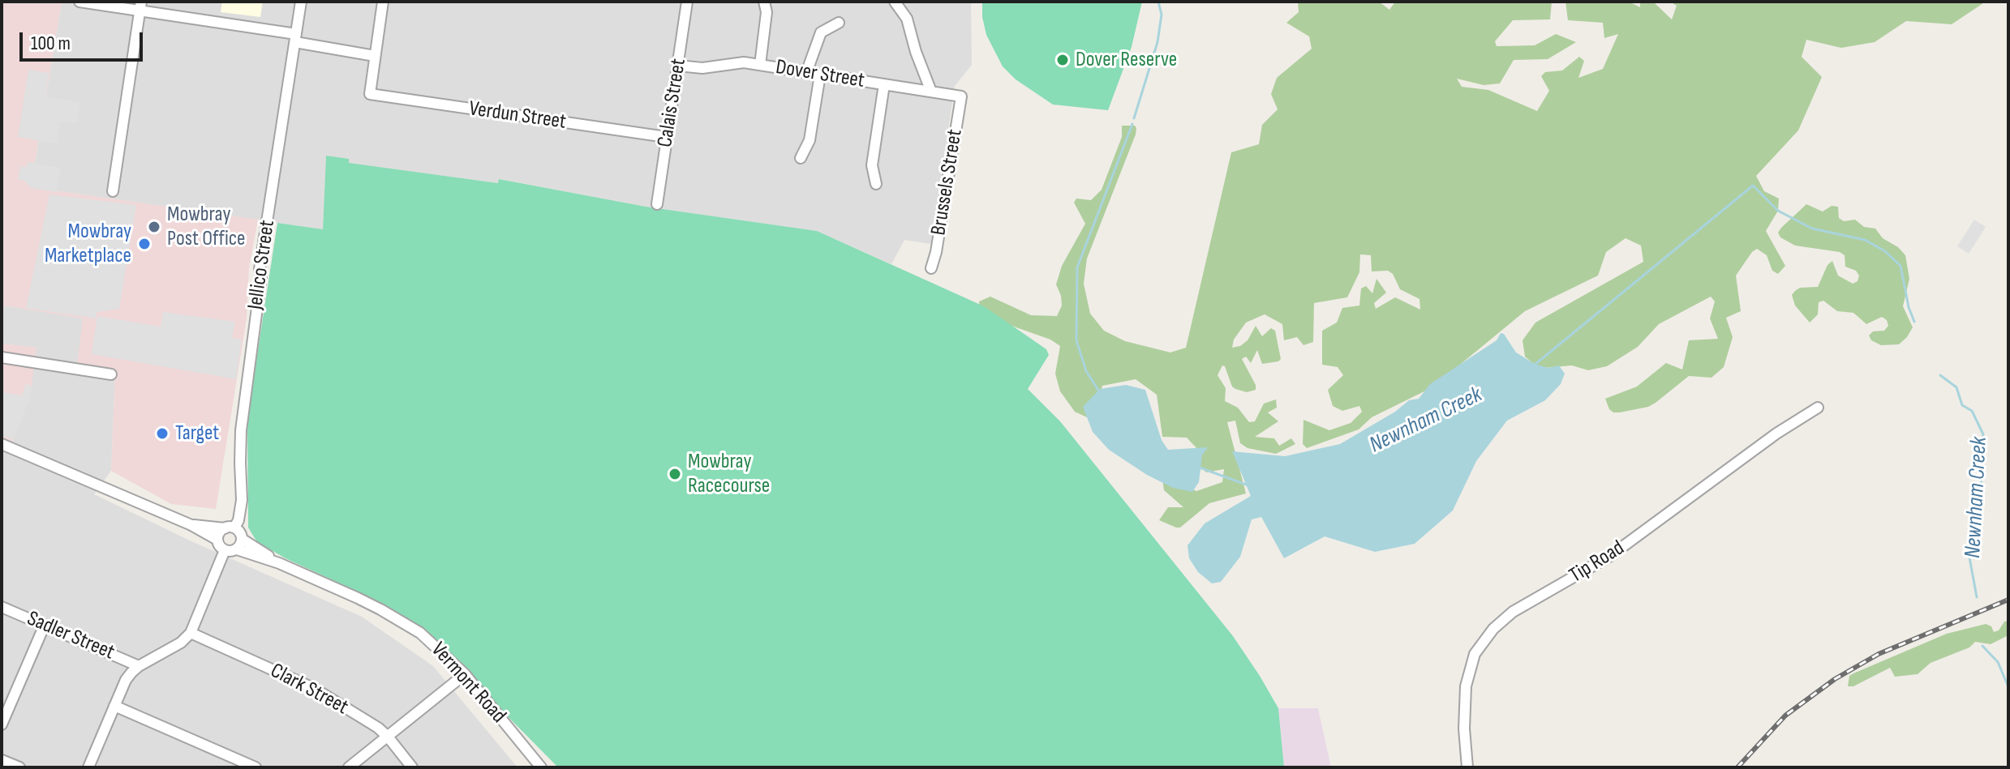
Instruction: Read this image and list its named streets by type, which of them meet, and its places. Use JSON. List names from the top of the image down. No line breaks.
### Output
{"streets":{"street":["Dover Street","Calais Street","Verdun Street","Brussels Street","Jellico Street","Tip Road","Sadler Street","Vermont Road","Clark Street"]},"crossings":[["Dover Street","Calais Street"],["Dover Street","Brussels Street"],["Calais Street","Verdun Street"],["Jellico Street","Vermont Road"]],"water":["Newnham Creek"],"places":["Dover Reserve","Mowbray Post Office","Mowbray Marketplace","Target","Mowbray Racecourse"],"scale_bar":"100 m"}
